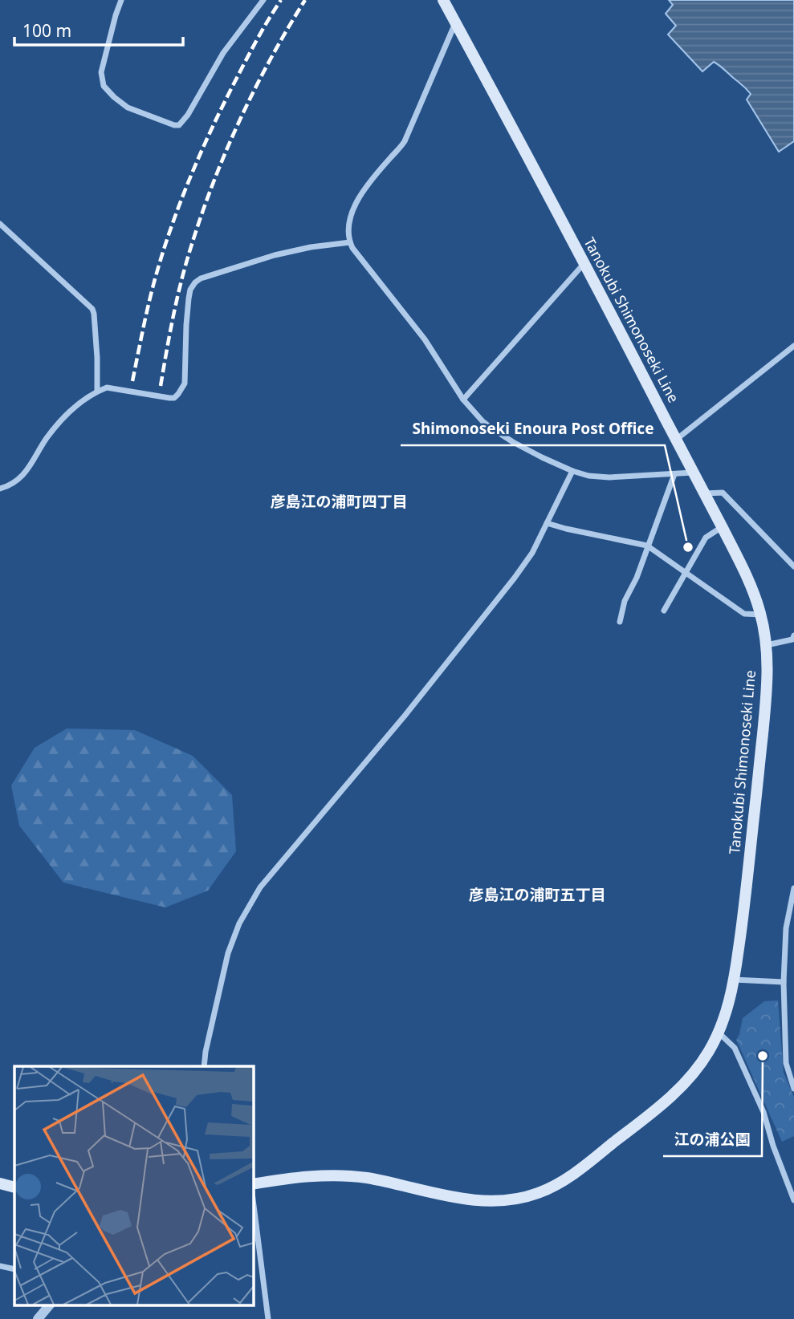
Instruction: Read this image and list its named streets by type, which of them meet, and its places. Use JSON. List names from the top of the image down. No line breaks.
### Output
{"streets":{"main road":["Tanokubi Shimonoseki Line"]},"districts":["彦島江の浦町四丁目","彦島江の浦町五丁目"],"places":["Shimonoseki Enoura Post Office","江の浦公園"],"scale_bar":"100 m"}
